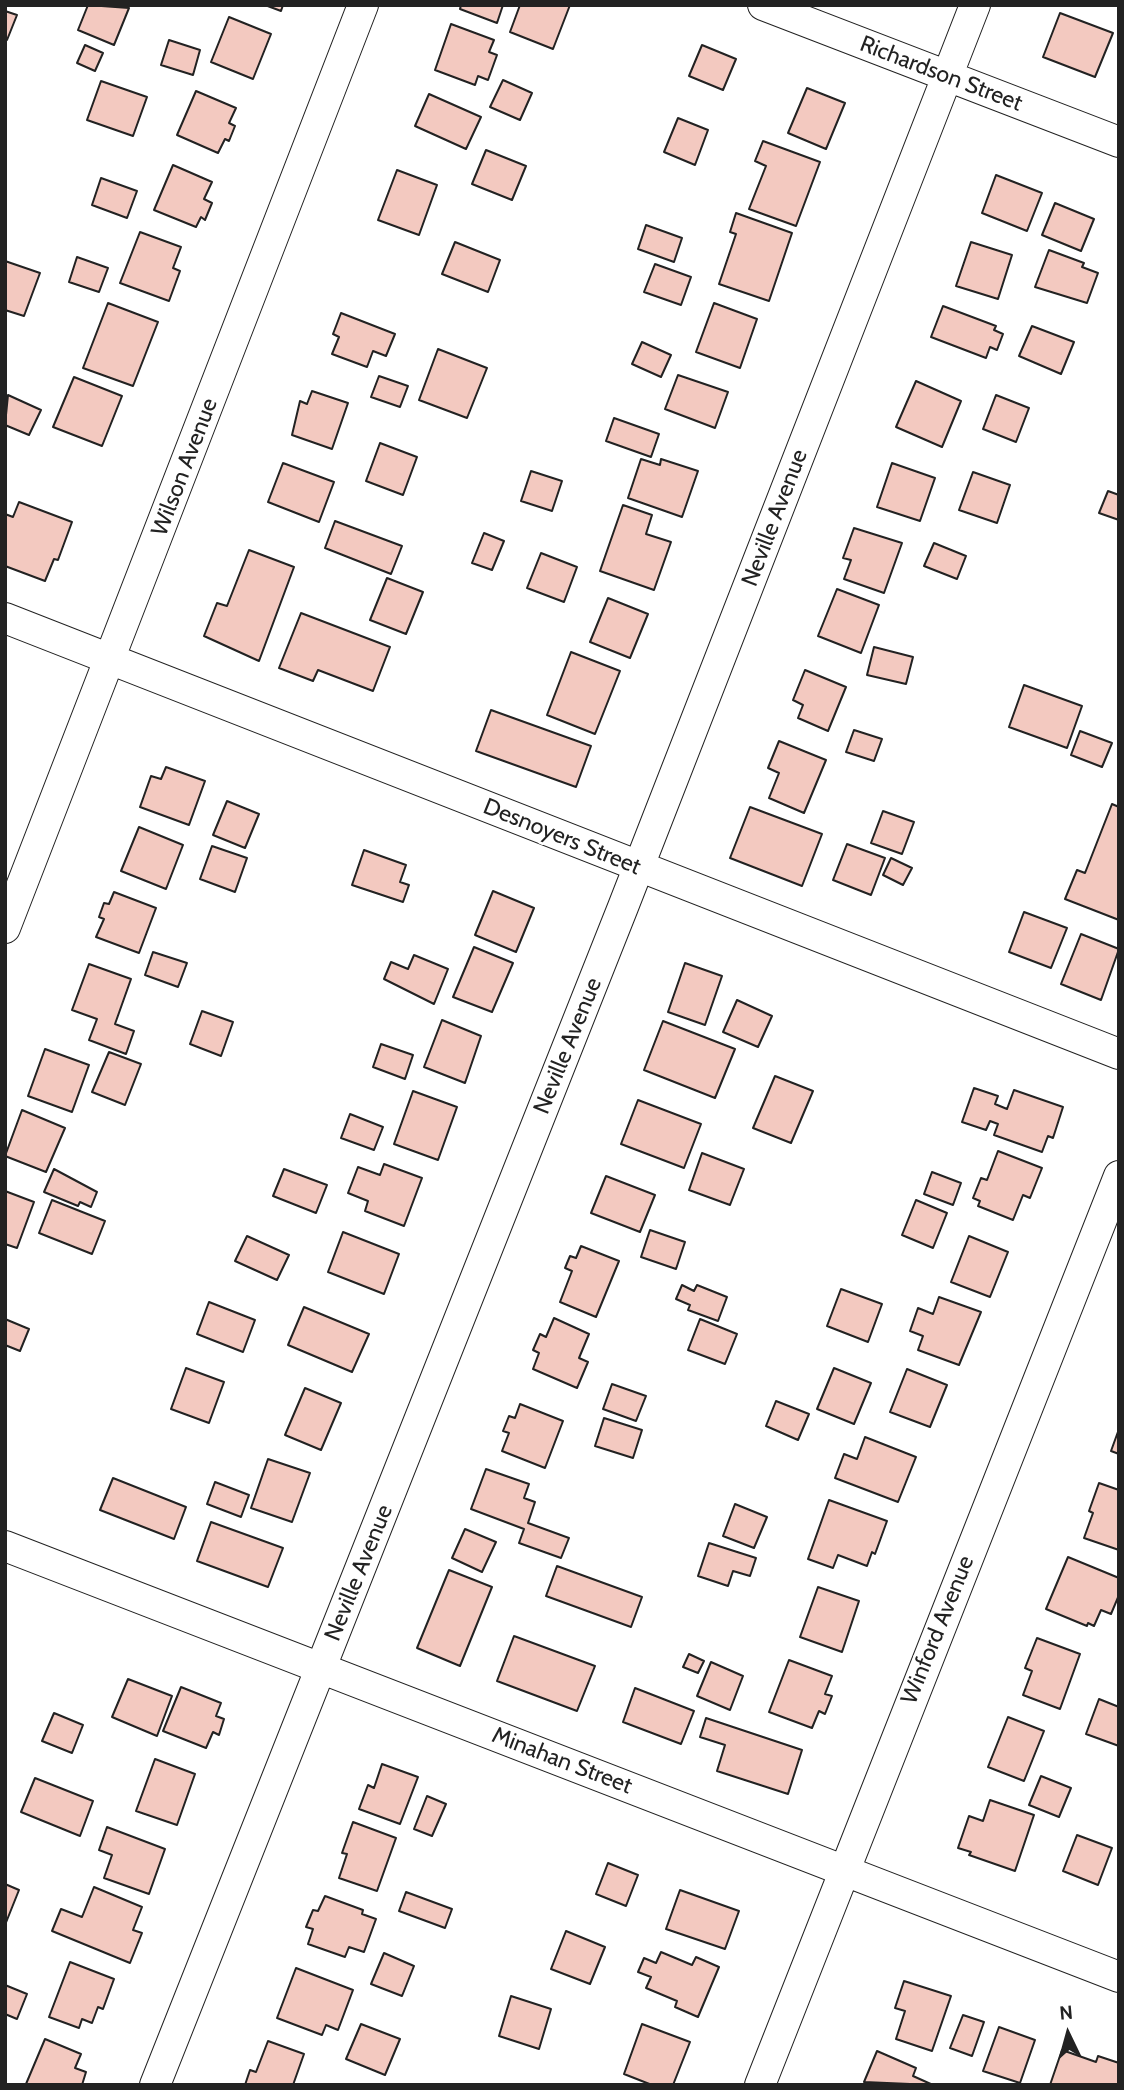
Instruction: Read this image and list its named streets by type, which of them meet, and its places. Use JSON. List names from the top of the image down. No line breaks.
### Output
{"streets":{"street":["Richardson Street","Wilson Avenue","Neville Avenue","Desnoyers Street","Winford Avenue","Minahan Street"]},"crossings":[["Richardson Street","Neville Avenue"],["Wilson Avenue","Desnoyers Street"],["Neville Avenue","Desnoyers Street"],["Neville Avenue","Minahan Street"],["Winford Avenue","Minahan Street"]],"north":"top"}
